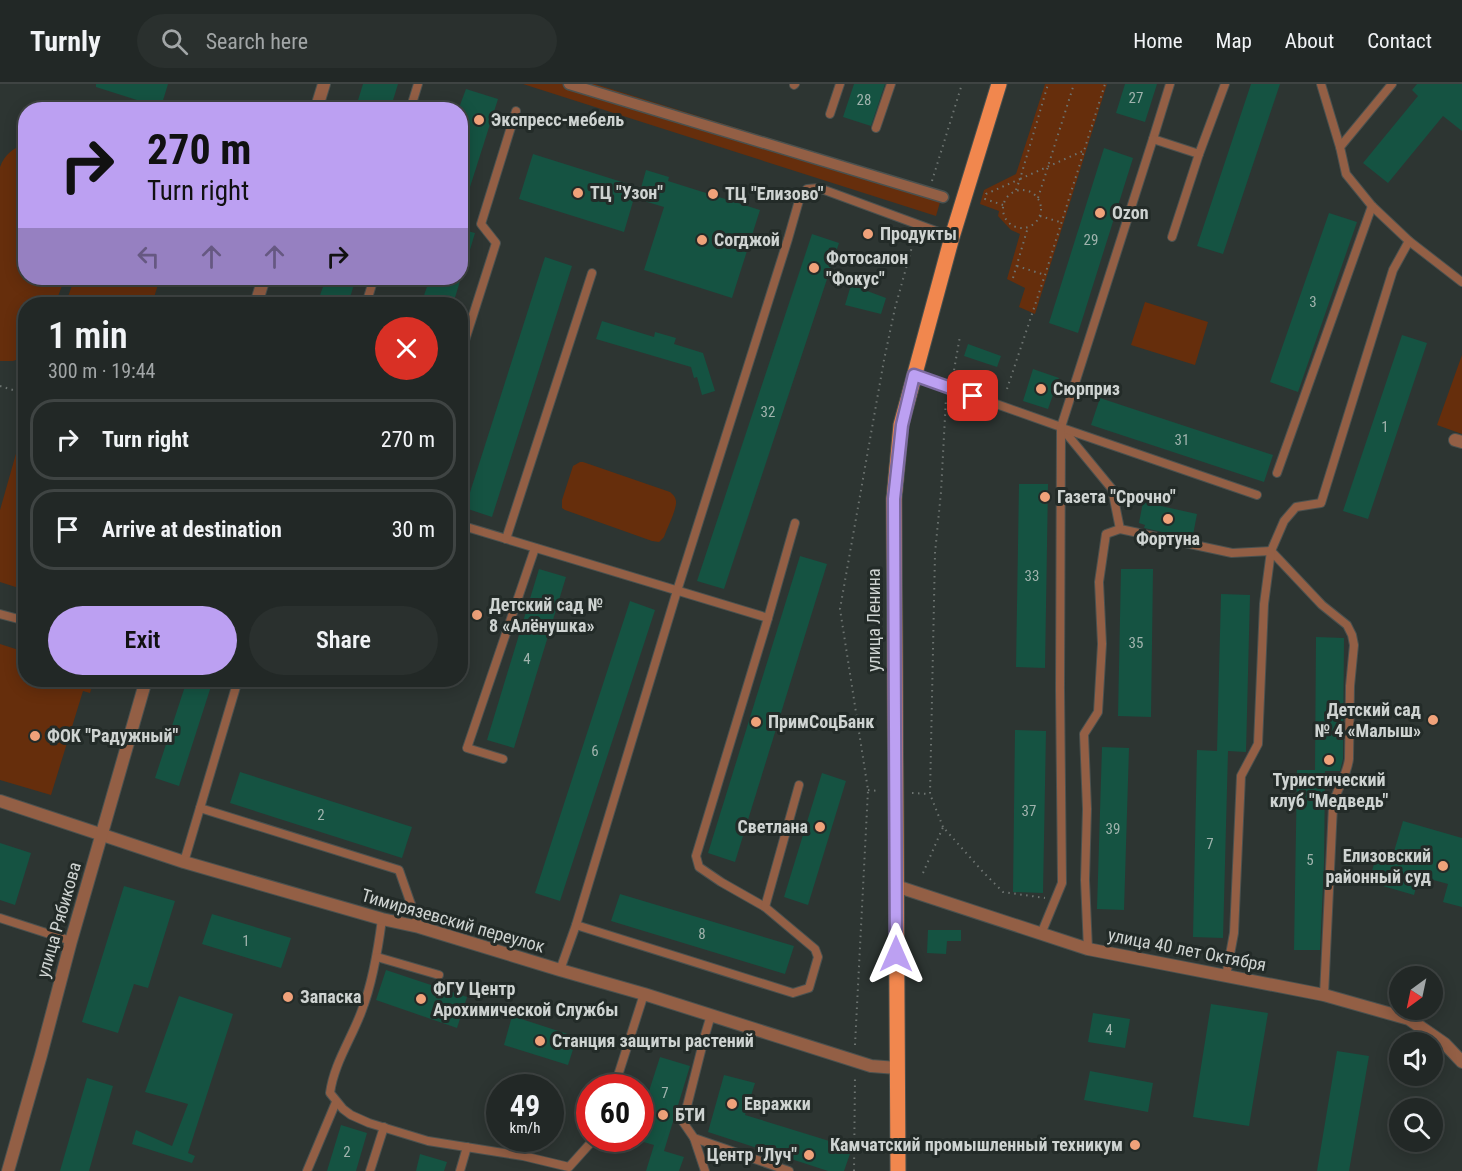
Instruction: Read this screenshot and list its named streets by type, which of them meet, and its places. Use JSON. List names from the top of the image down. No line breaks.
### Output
{"streets":{"main road":["улица Ленина"],"street":["улица Рябикова","Тимирязевский переулок","улица 40 лет Октября"]},"crossings":[["улица Ленина","Тимирязевский переулок"],["улица Ленина","улица 40 лет Октября"],["улица Рябикова","Тимирязевский переулок"]],"places":["Экспресс-мебель","ТЦ \"Узон\"","ТЦ \"Елизово\"","Ozon","Продукты","Согджой","Фотосалон \"Фокус\"","Сюрприз","Газета \"Срочно\"","Фортуна","Детский сад № 8 «Алёнушка»","Детский сад № 4 «Малыш»","ПримСоцБанк","ФОК \"Радужный\"","Туристический клуб \"Медведь\"","Светлана","Елизовский районный суд","Запаска","ФГУ Центр Арохимической Службы","Станция защиты растений","Евражки","БТИ","Камчатский промышленный техникум","Центр \"Луч\""],"house_numbers":["27","28","29","3","32","1","31","33","35","4","6","37","2","39","7","5","8","1","4","7","2"],"north":"bottom left","page":{"header":"Turnly","search":"Search here","nav":["Home","Map","About","Contact"],"turn":["270 m","Turn right"],"heading":["1 min","300 m · 19:44"],"list":[{"name":"Turn right","value":"270 m"},{"name":"Arrive at destination","value":"30 m"}],"buttons":["Exit","Share"],"speed":"49 km/h","limit":"60"}}
